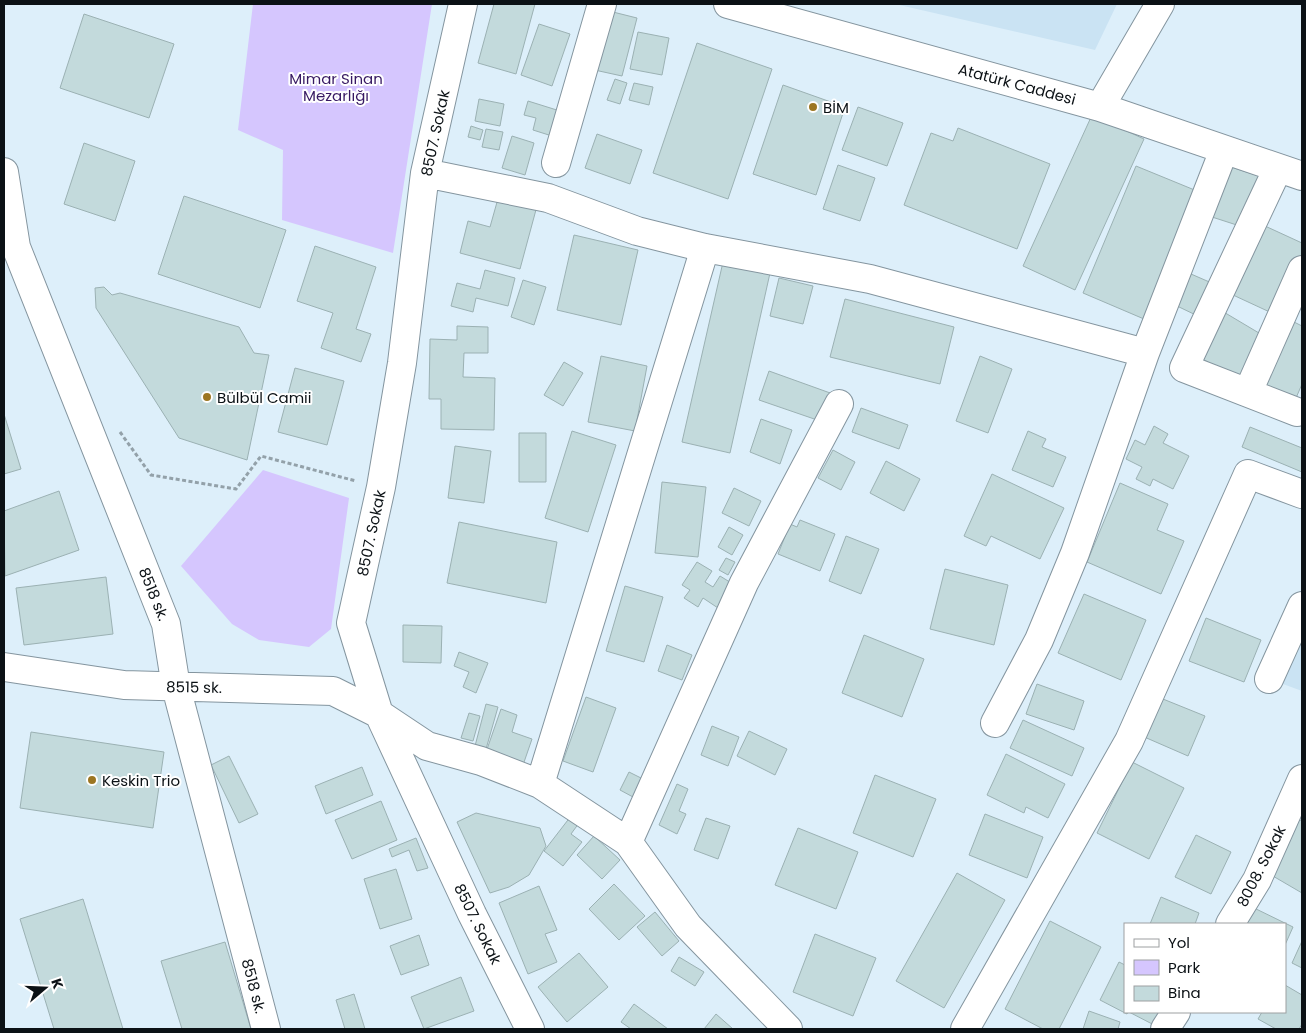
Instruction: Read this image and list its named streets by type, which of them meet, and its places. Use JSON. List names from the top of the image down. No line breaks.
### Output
{"streets":{"street":["Atatürk Caddesi","8507. Sokak","8518 sk.","8515 sk.","8008. Sokak"]},"crossings":[["8507. Sokak","8515 sk."],["8518 sk.","8515 sk."]],"parks":["Mimar Sinan Mezarlığı"],"places":["BİM","Bülbül Camii","Keskin Trio"],"legend":["Yol","Park","Bina"],"north":"right"}
